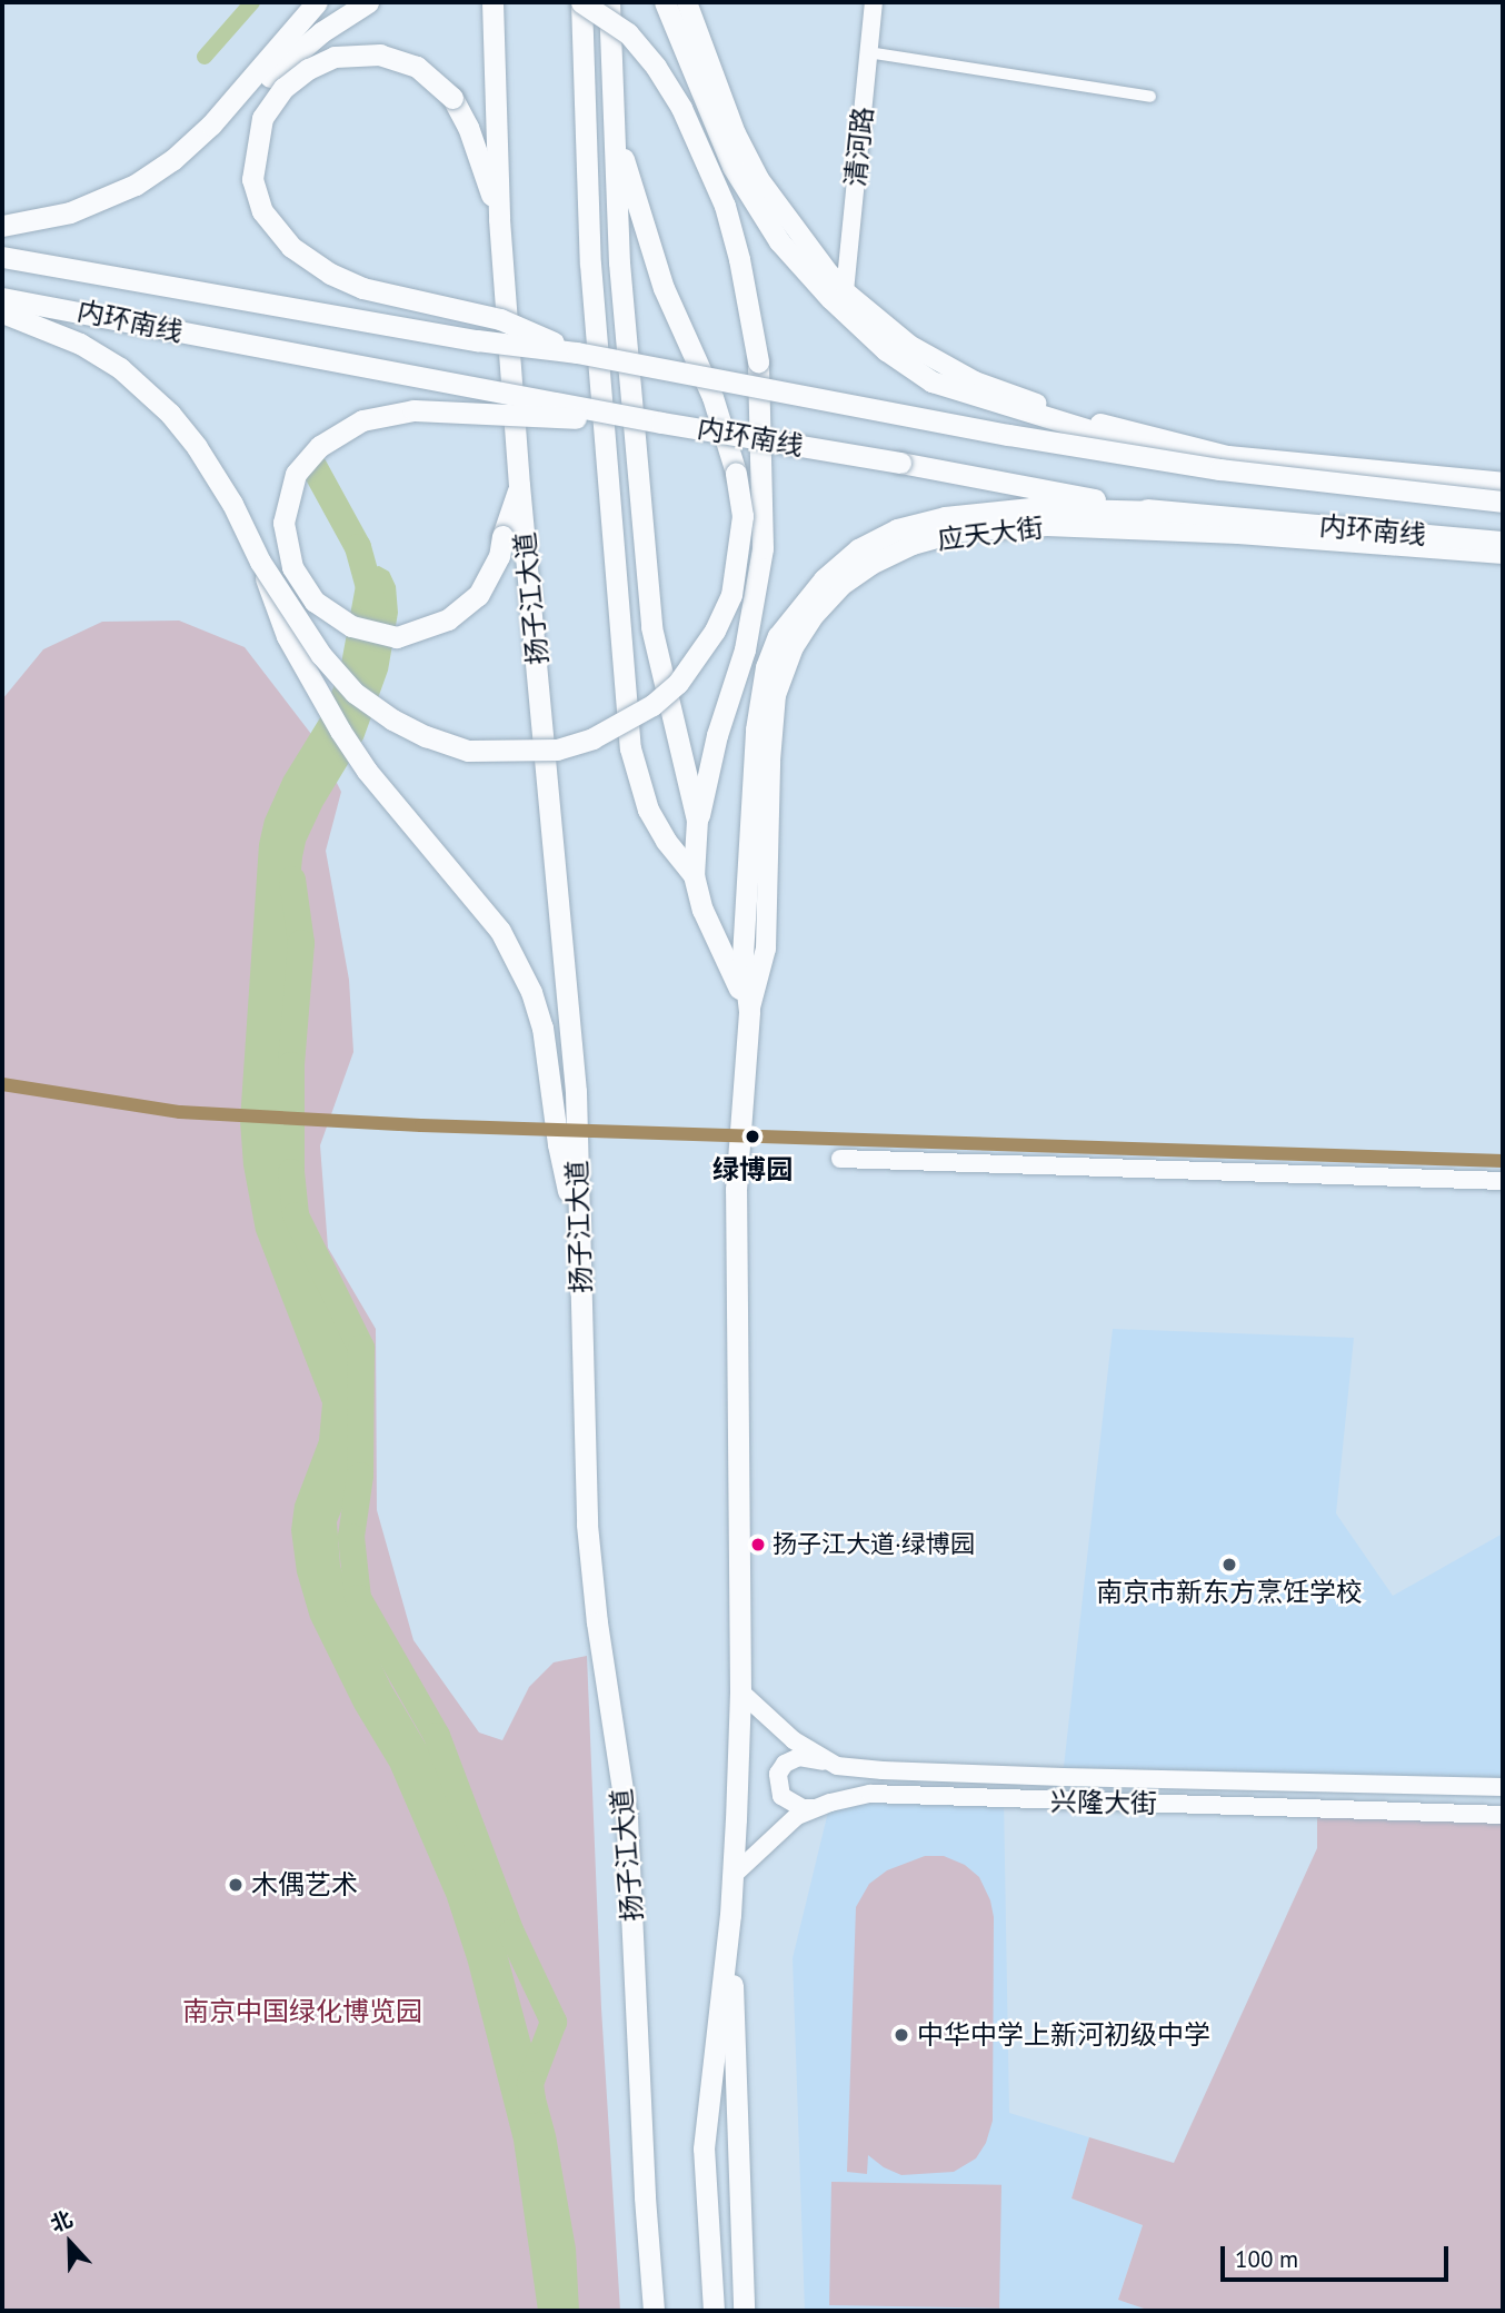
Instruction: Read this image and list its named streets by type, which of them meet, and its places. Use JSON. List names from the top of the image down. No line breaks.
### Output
{"streets":{"highway":["内环南线","扬子江大道"],"main road":["清河路","应天大街","兴隆大街"]},"parks":["南京中国绿化博览园"],"places":["绿博园","扬子江大道·绿博园","南京市新东方烹饪学校","木偶艺术","中华中学上新河初级中学"],"scale_bar":"100 m","north":"top"}
